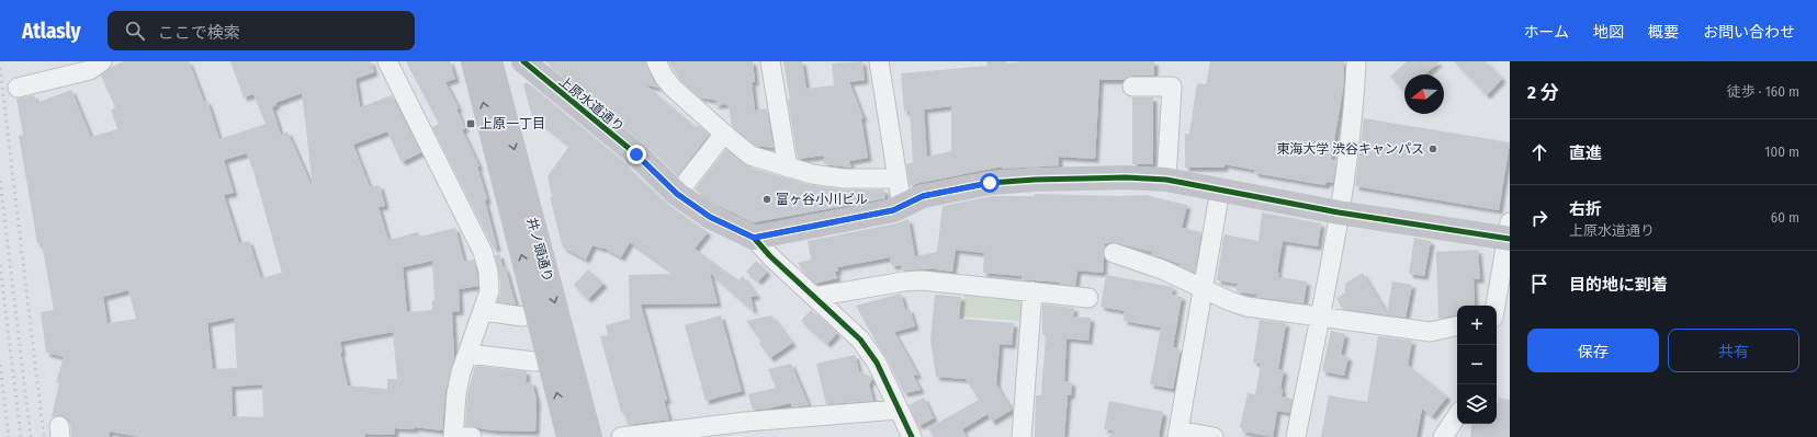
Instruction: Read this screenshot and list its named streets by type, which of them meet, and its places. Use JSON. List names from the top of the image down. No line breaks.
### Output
{"streets":{"street":["上原水道通り","井ノ頭通り"]},"places":{"transit":["上原一丁目"],"other":["東海大学 渋谷キャンパス","富ヶ谷小川ビル"]},"north":"left","page":{"header":"Atlasly","search":"ここで検索","nav":["ホーム","地図","概要","お問い合わせ"],"heading":["2 分","徒歩 · 160 m"],"list":[["直進","100 m"],["右折","上原水道通り","60 m"],"目的地に到着"],"map_buttons":["+","−"],"buttons":["保存","共有"]}}
